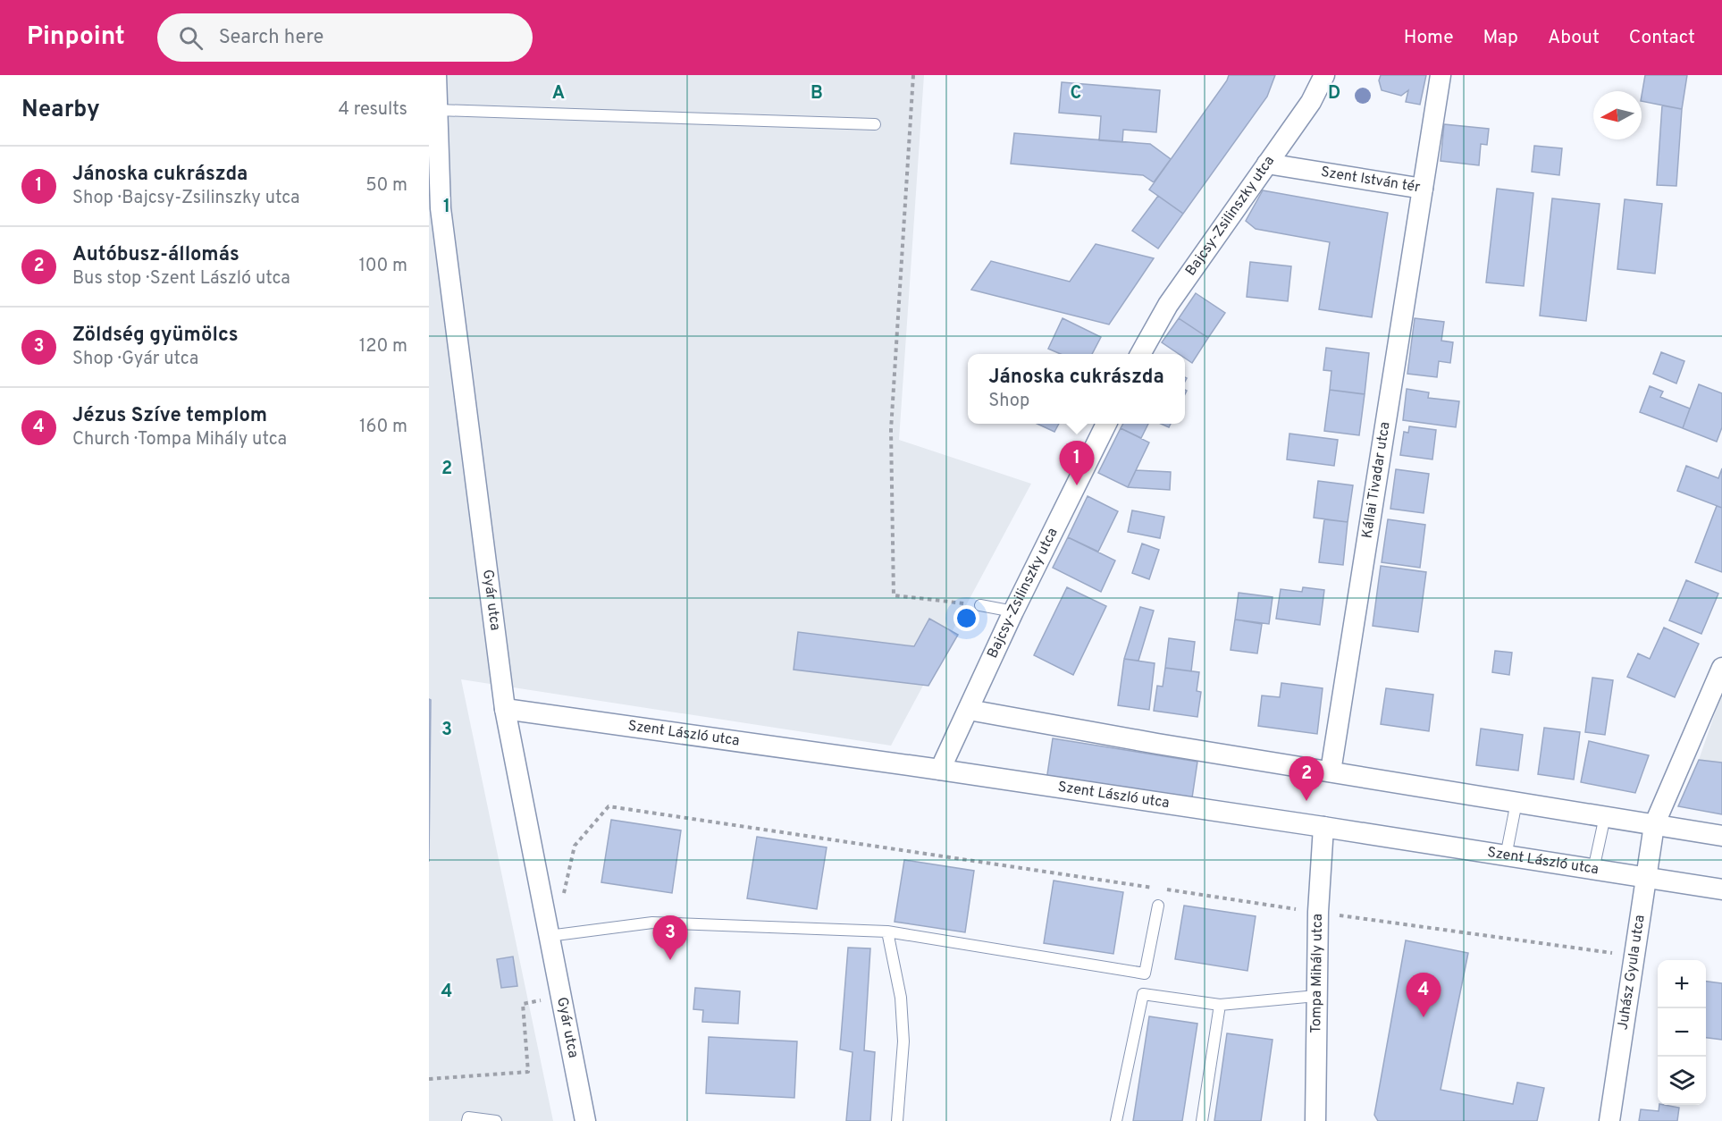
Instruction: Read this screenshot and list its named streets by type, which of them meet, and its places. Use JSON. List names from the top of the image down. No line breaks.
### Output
{"streets":{"street":["Szent István tér","Bajcsy-Zsilinszky utca","Kállai Tivadar utca","Gyár utca","Szent László utca","Juhász Gyula utca","Tompa Mihály utca"]},"crossings":[["Szent István tér","Bajcsy-Zsilinszky utca"],["Szent István tér","Kállai Tivadar utca"],["Bajcsy-Zsilinszky utca","Szent László utca"],["Gyár utca","Szent László utca"],["Szent László utca","Juhász Gyula utca"],["Szent László utca","Tompa Mihály utca"]],"north":"left","page":{"header":"Pinpoint","search":"Search here","nav":["Home","Map","About","Contact"],"heading":["Nearby","4 results"],"list":[{"mark":"1","name":"Jánoska cukrászda","note":"Shop · Bajcsy-Zsilinszky utca","value":"50 m"},{"mark":"2","name":"Autóbusz-állomás","note":"Bus stop · Szent László utca","value":"100 m"},{"mark":"3","name":"Zöldség gyümölcs","note":"Shop · Gyár utca","value":"120 m"},{"mark":"4","name":"Jézus Szíve templom","note":"Church · Tompa Mihály utca","value":"160 m"}],"popup":["Jánoska cukrászda","Shop"],"pins":["1","2","3","4"],"map_buttons":["+","−"]},"grid":{"columns":["A","B","C","D"],"rows":["1","2","3","4"]}}
